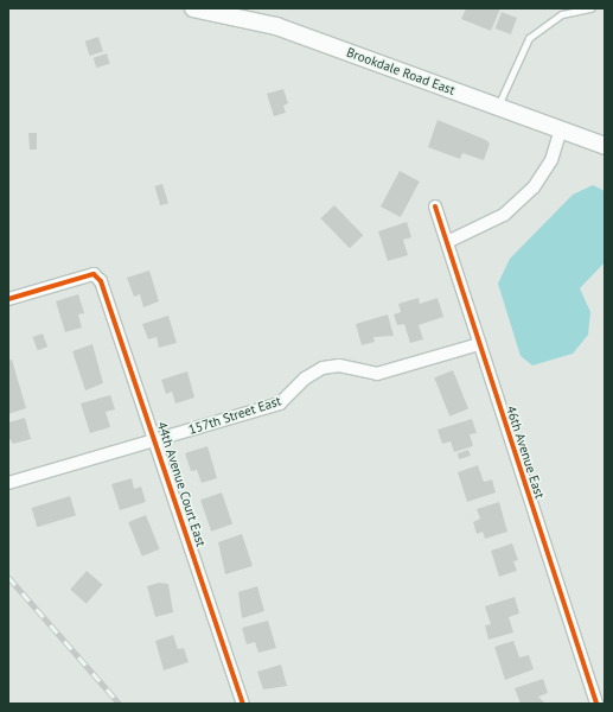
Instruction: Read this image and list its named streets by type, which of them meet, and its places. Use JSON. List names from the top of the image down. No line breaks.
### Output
{"streets":{"main road":["Brookdale Road East"],"street":["157th Street East","46th Avenue East","44th Avenue Court East"]},"crossings":[["157th Street East","46th Avenue East"],["157th Street East","44th Avenue Court East"]]}
